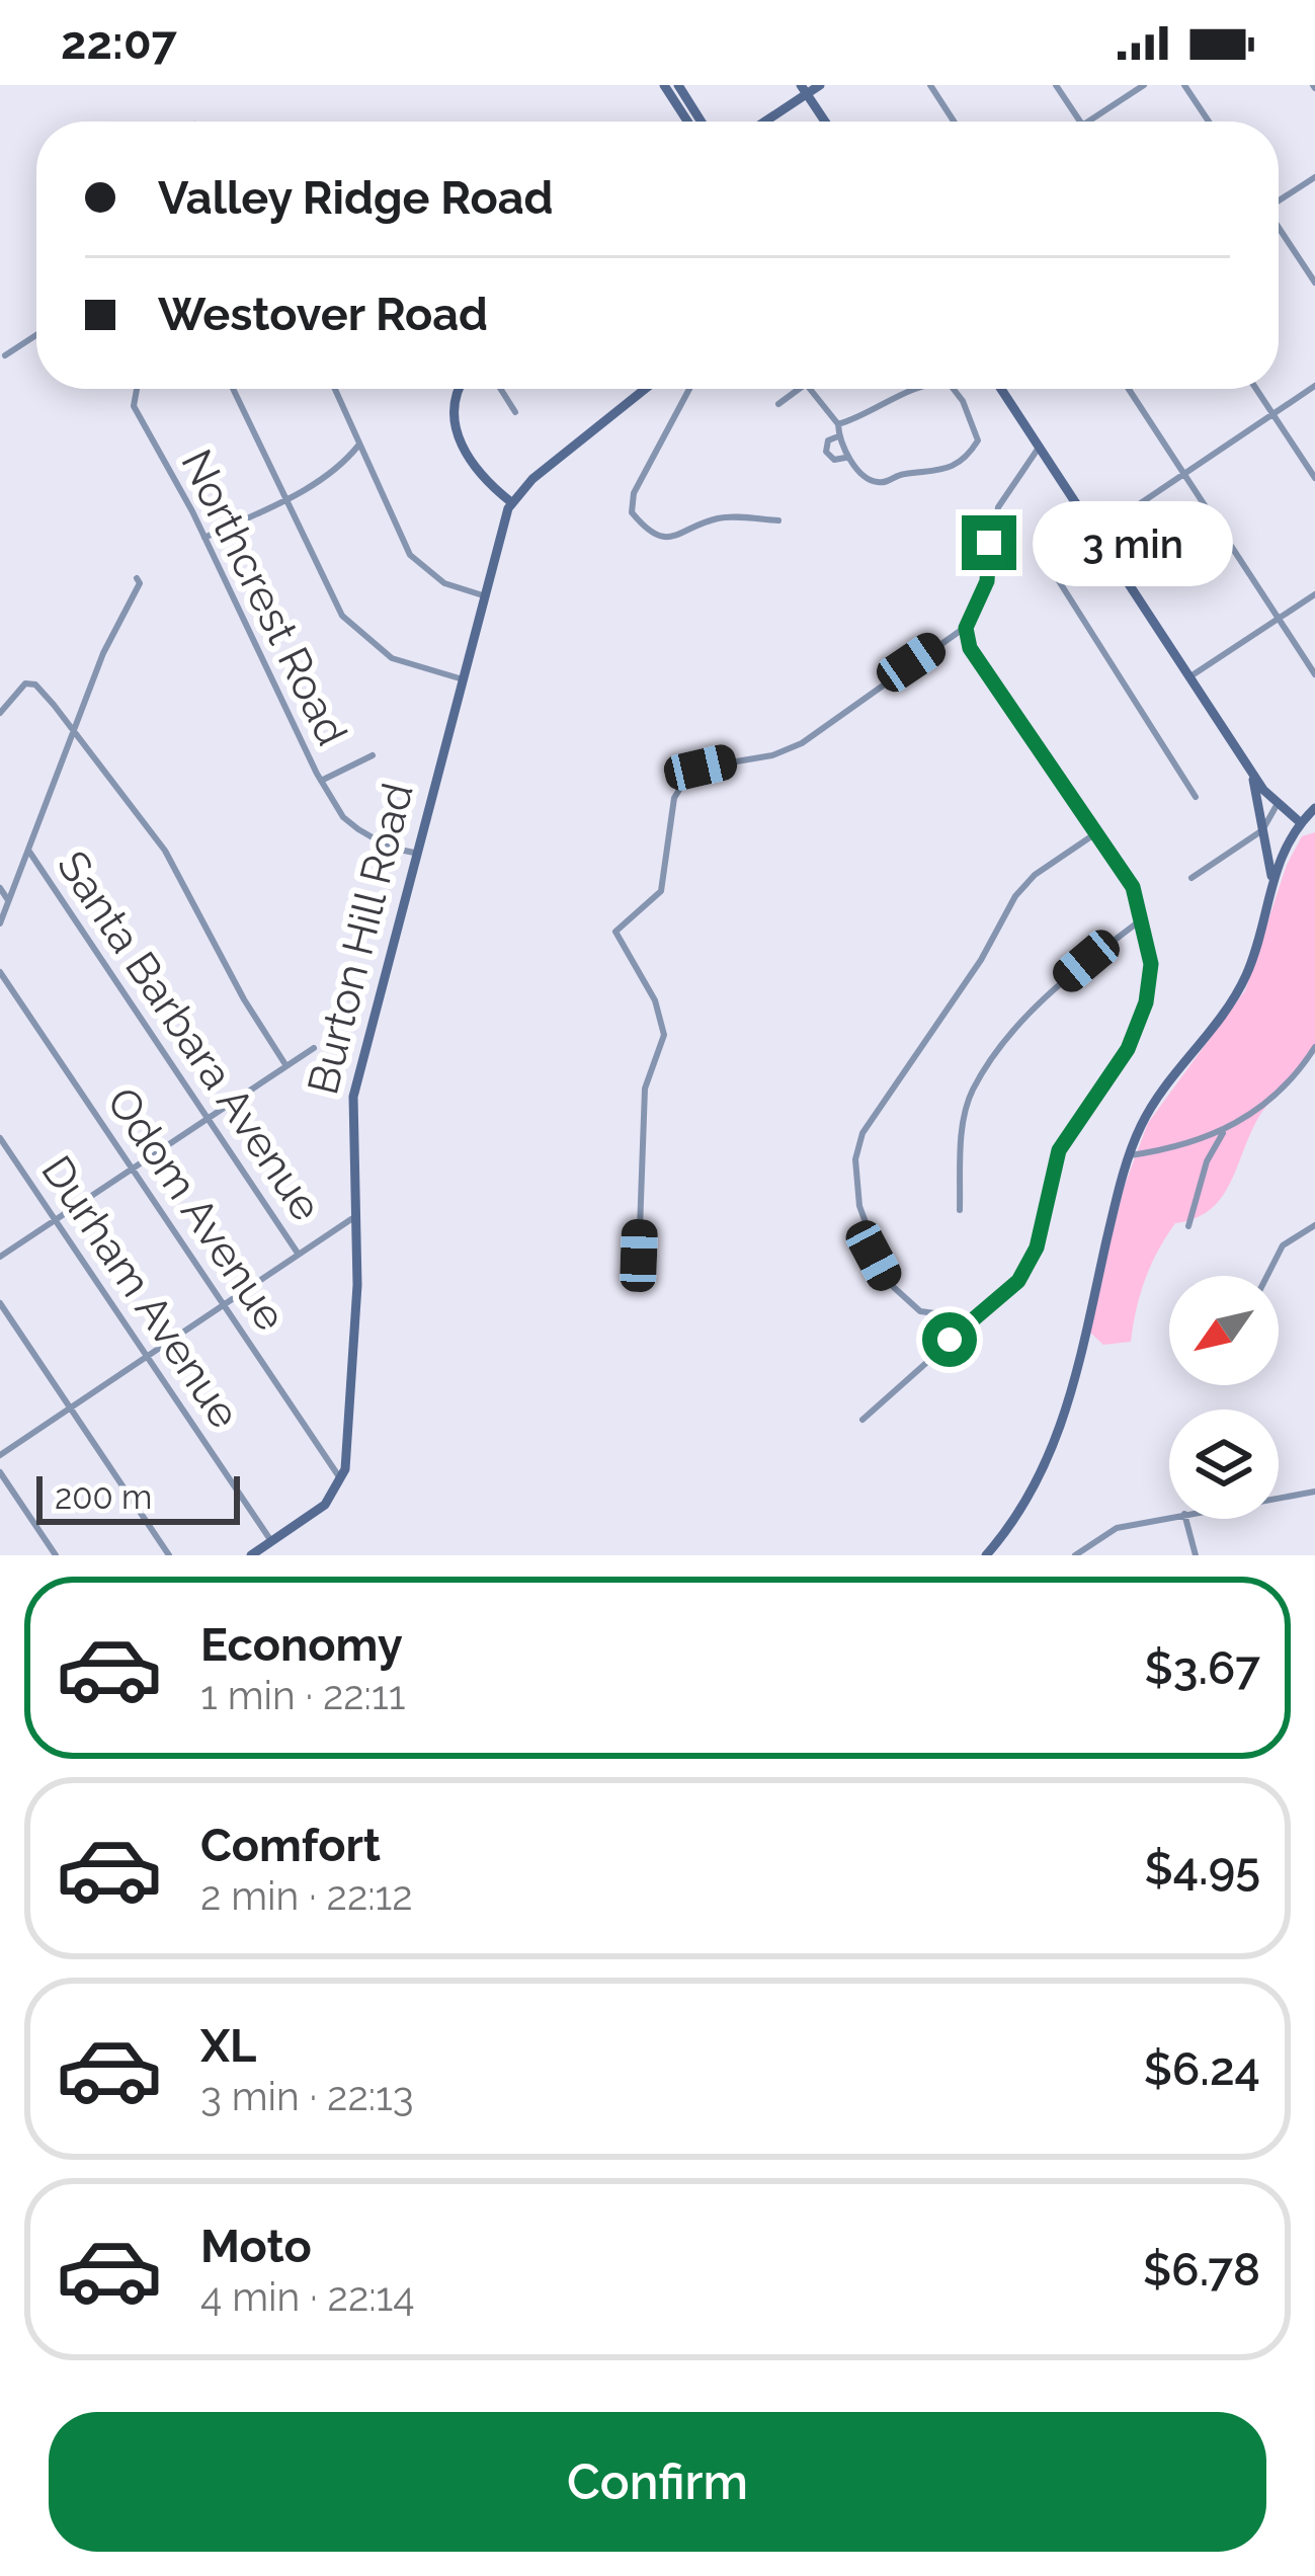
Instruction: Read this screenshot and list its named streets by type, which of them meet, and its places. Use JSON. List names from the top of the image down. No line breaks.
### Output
{"streets":{"street":["Northcrest Road","Burton Hill Road","Santa Barbara Avenue","Odom Avenue","Durham Avenue"]},"crossings":[["Northcrest Road","Burton Hill Road"],["Burton Hill Road","Odom Avenue"]],"scale_bar":"200 m","north":"bottom left","page":{"status":"22:07","banner":["Valley Ridge Road","Westover Road"],"bubble":"3 min","scale":"200 m","list":[{"name":"Economy","note":"1 min · 22:11","value":"$3.67"},{"name":"Comfort","note":"2 min · 22:12","value":"$4.95"},{"name":"XL","note":"3 min · 22:13","value":"$6.24"},{"name":"Moto","note":"4 min · 22:14","value":"$6.78"}],"buttons":"Confirm"}}
